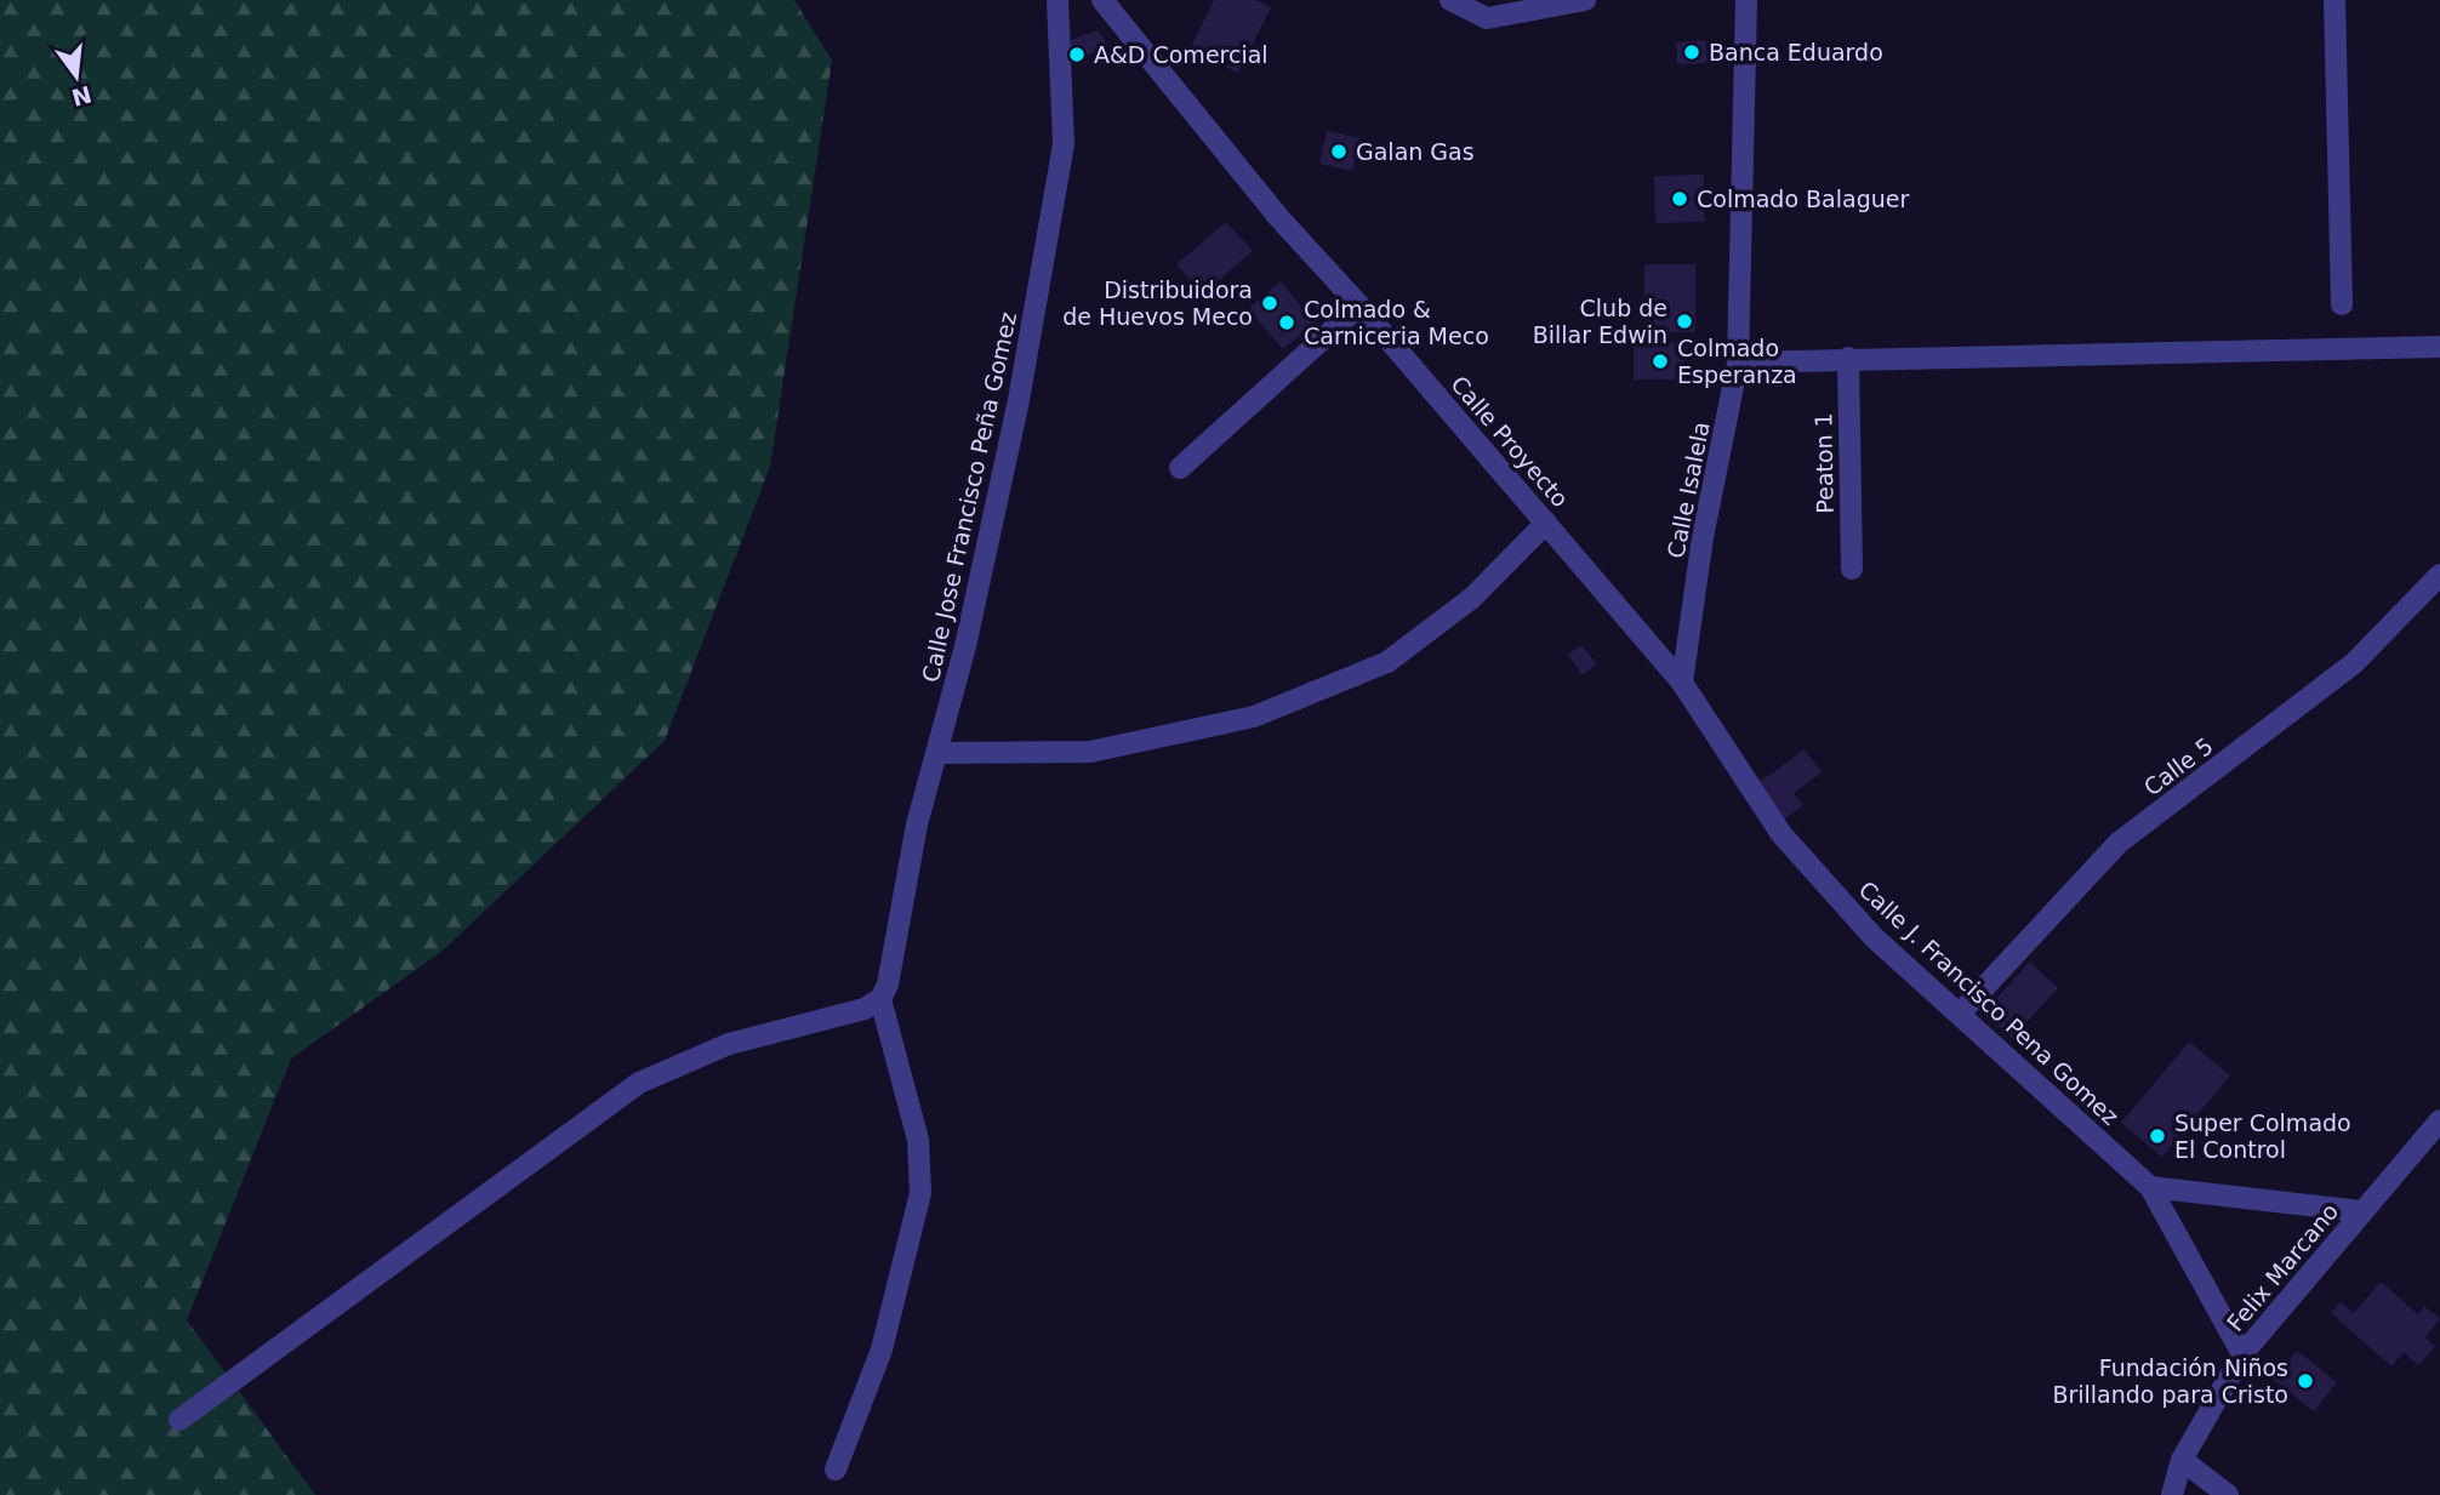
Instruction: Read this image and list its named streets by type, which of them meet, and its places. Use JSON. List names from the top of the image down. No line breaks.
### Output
{"streets":{"street":["Calle Proyecto","Peaton 1","Calle Isalela","Calle Jose Francisco Peña Gomez","Calle 5","Calle J. Francisco Pena Gomez","Felix Marcano"]},"crossings":[["Calle Proyecto","Calle Isalela"],["Calle Proyecto","Calle J. Francisco Pena Gomez"],["Calle Isalela","Calle J. Francisco Pena Gomez"],["Calle 5","Calle J. Francisco Pena Gomez"],["Calle J. Francisco Pena Gomez","Felix Marcano"]],"places":["Banca Eduardo","A&D Comercial","Galan Gas","Colmado Balaguer","Distribuidora de Huevos Meco","Club de Billar Edwin","Colmado & Carniceria Meco","Colmado Esperanza","Super Colmado El Control","Fundación Niños Brillando para Cristo"],"north":"bottom"}
